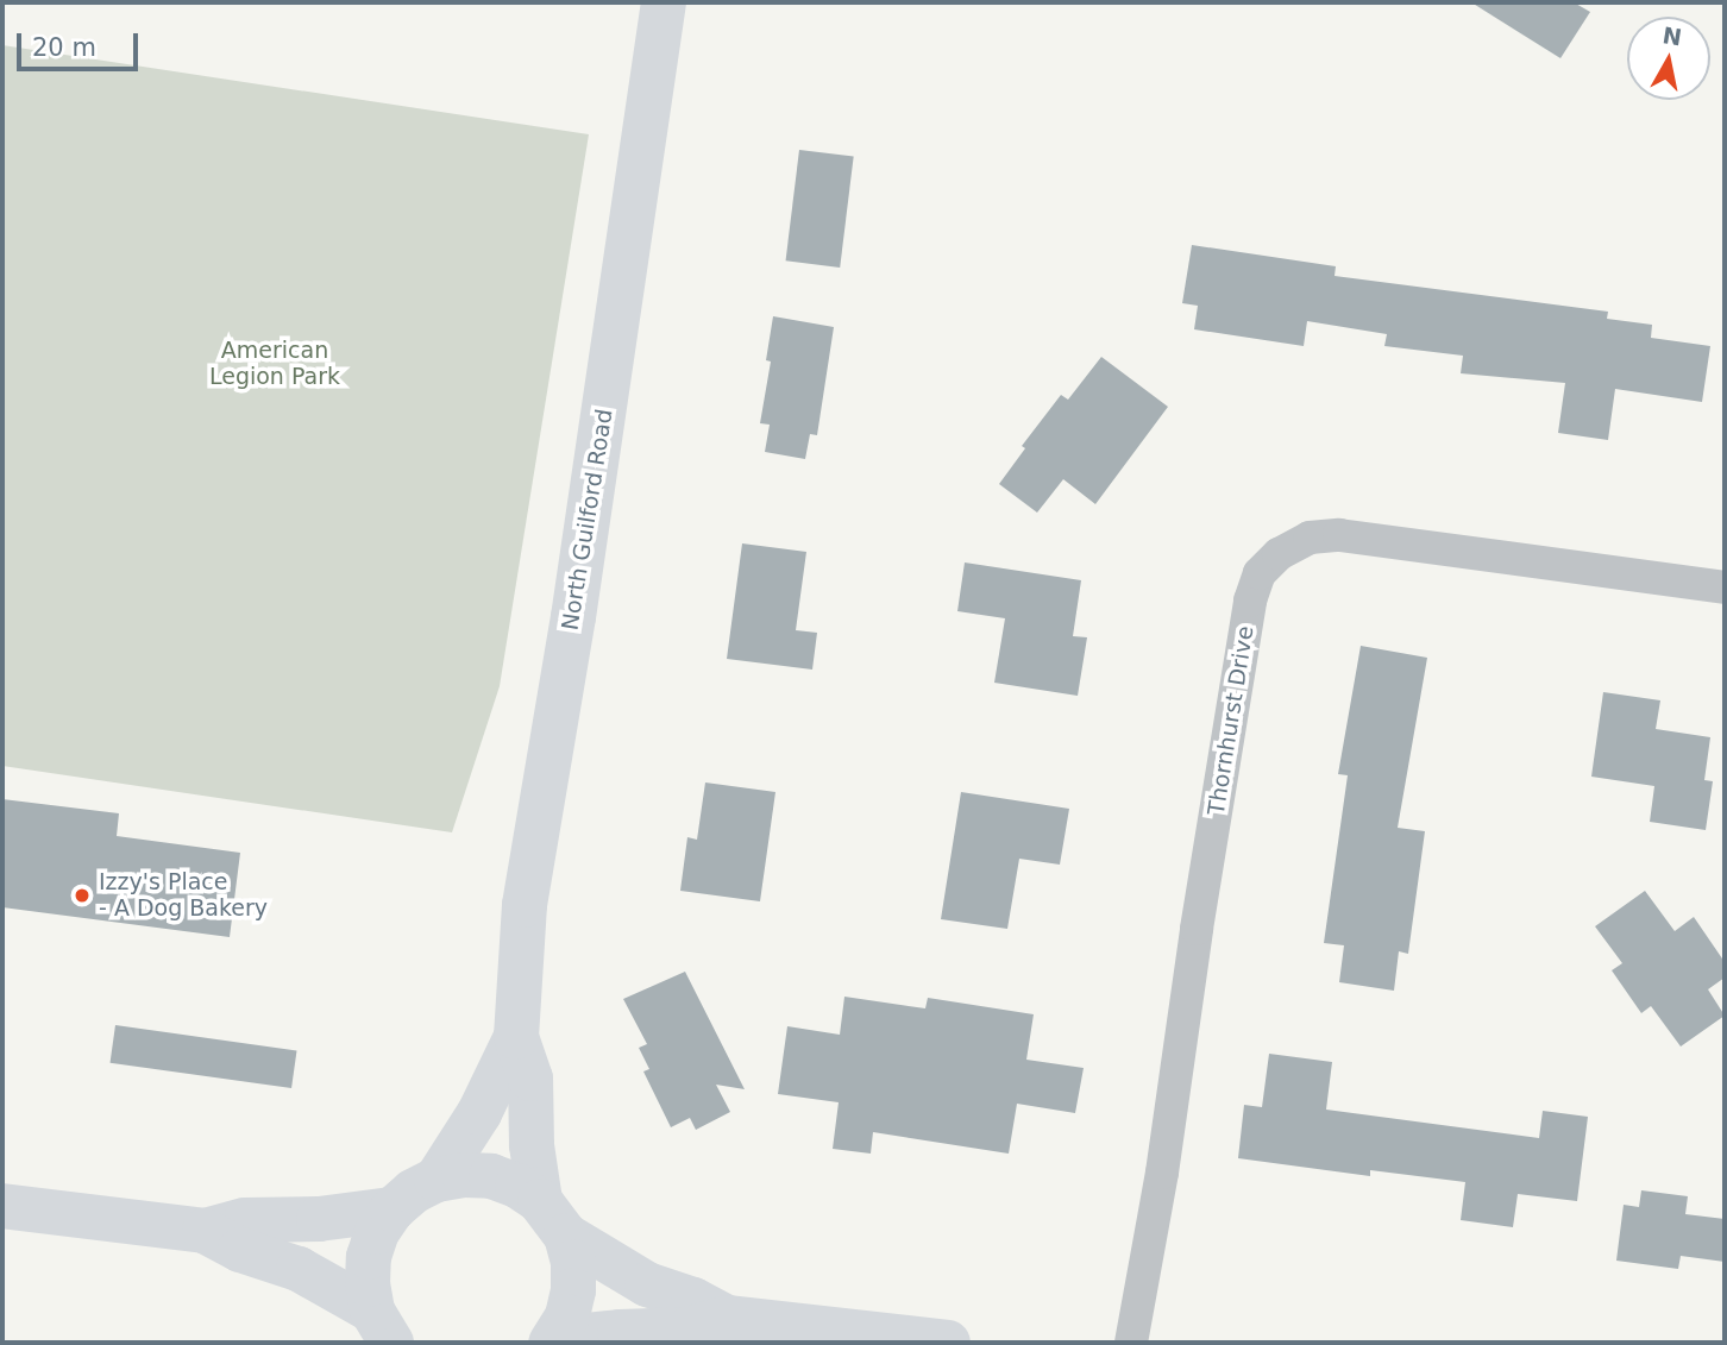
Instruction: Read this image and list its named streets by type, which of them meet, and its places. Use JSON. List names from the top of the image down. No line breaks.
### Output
{"streets":{"main road":["North Guilford Road"],"street":["Thornhurst Drive"]},"parks":["American Legion Park"],"places":["Izzy's Place - A Dog Bakery"],"scale_bar":"20 m","north":"top"}
